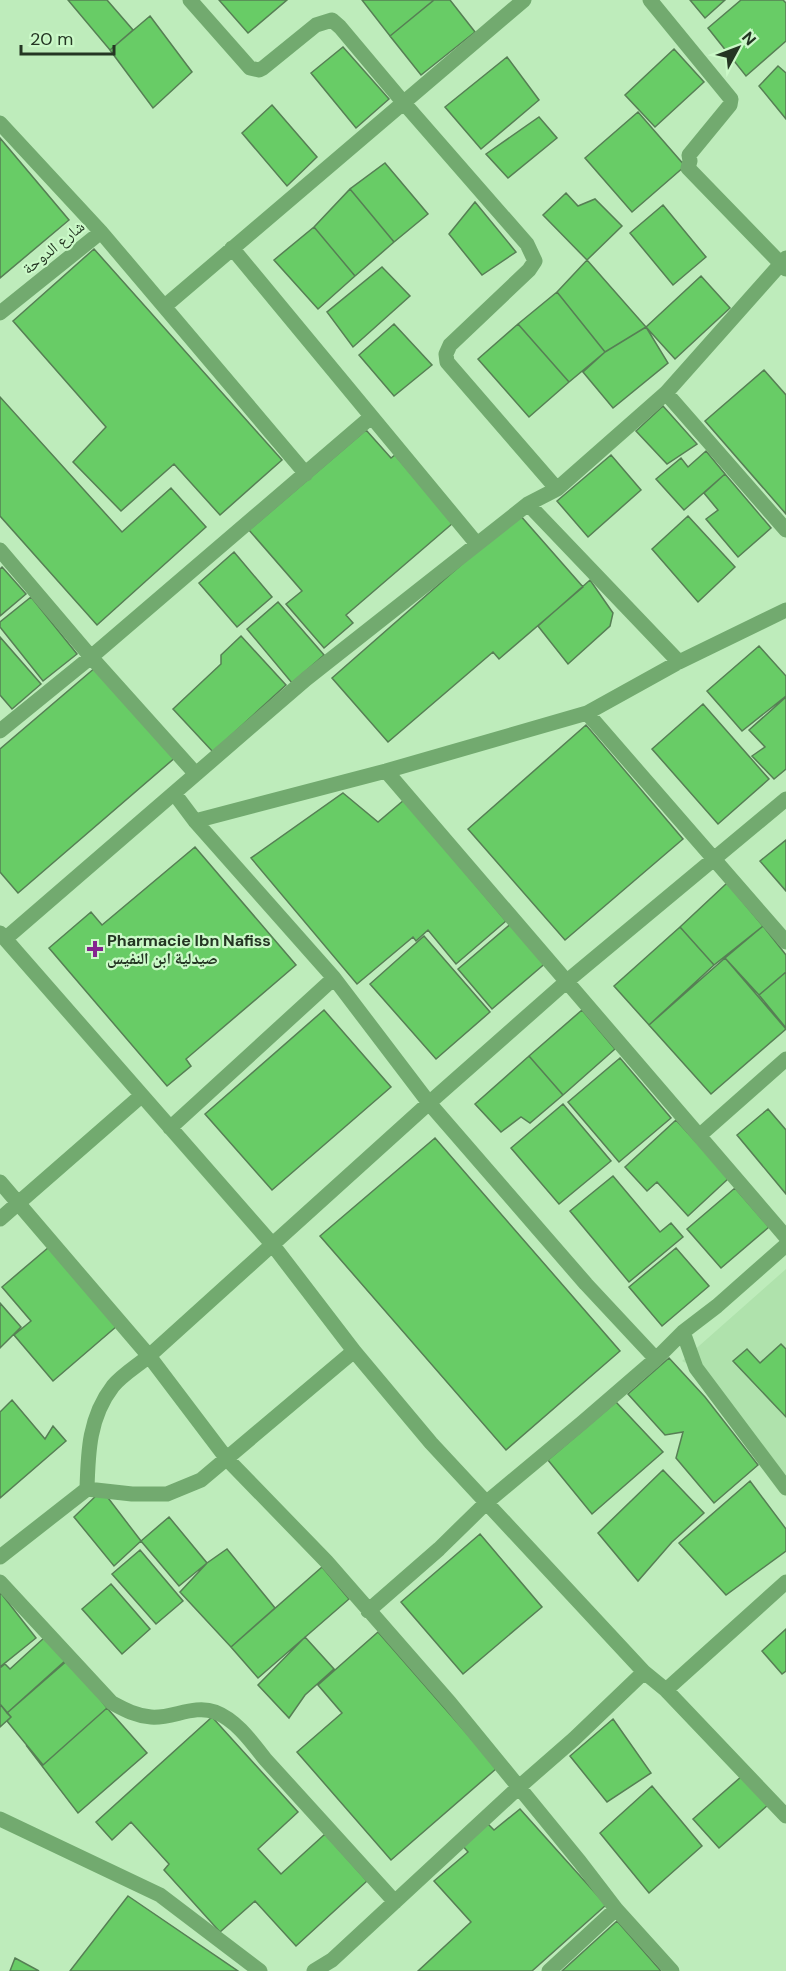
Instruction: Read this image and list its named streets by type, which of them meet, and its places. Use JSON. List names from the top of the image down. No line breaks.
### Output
{"streets":{"street":["شارع الدوحة"]},"places":{"health":["Pharmacie Ibn Nafiss صيدلية ابن النفيس"]},"scale_bar":"20 m","north":"top right"}
